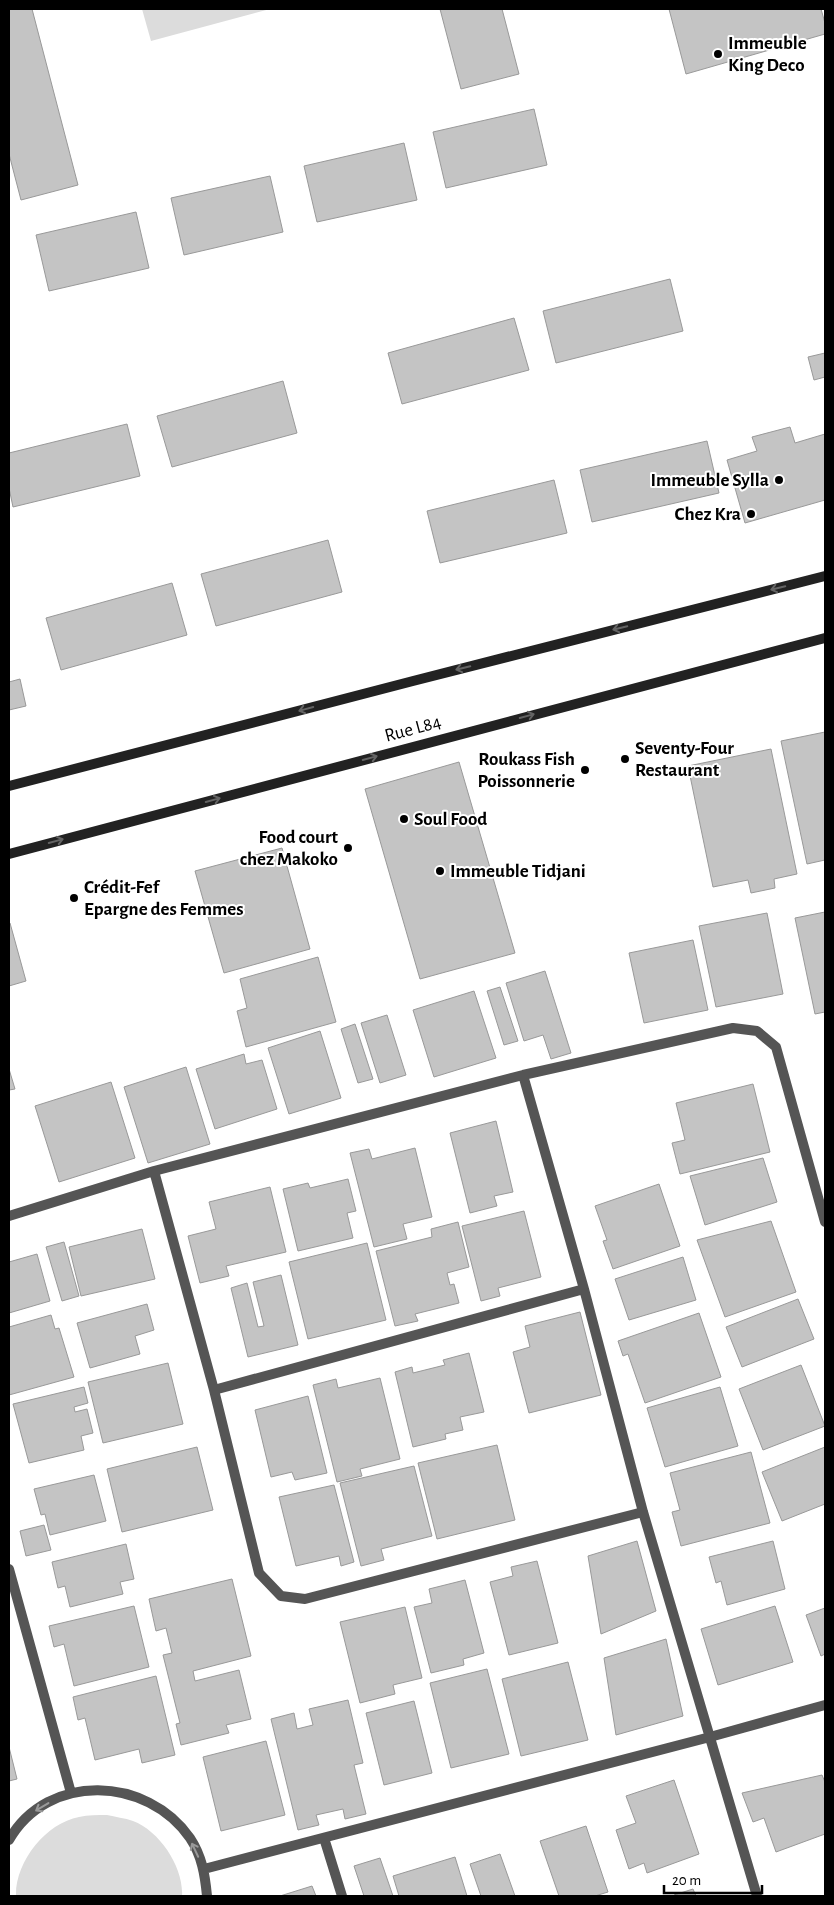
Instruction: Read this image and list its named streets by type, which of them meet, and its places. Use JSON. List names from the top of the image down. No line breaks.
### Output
{"streets":{"main road":["Rue L84"]},"places":["Immeuble King Deco","Immeuble Sylla","Chez Kra","Seventy-Four Restaurant","Roukass Fish Poissonnerie","Soul Food","Food court chez Makoko","Immeuble Tidjani","Crédit-Fef Epargne des Femmes"],"scale_bar":"20 m"}
